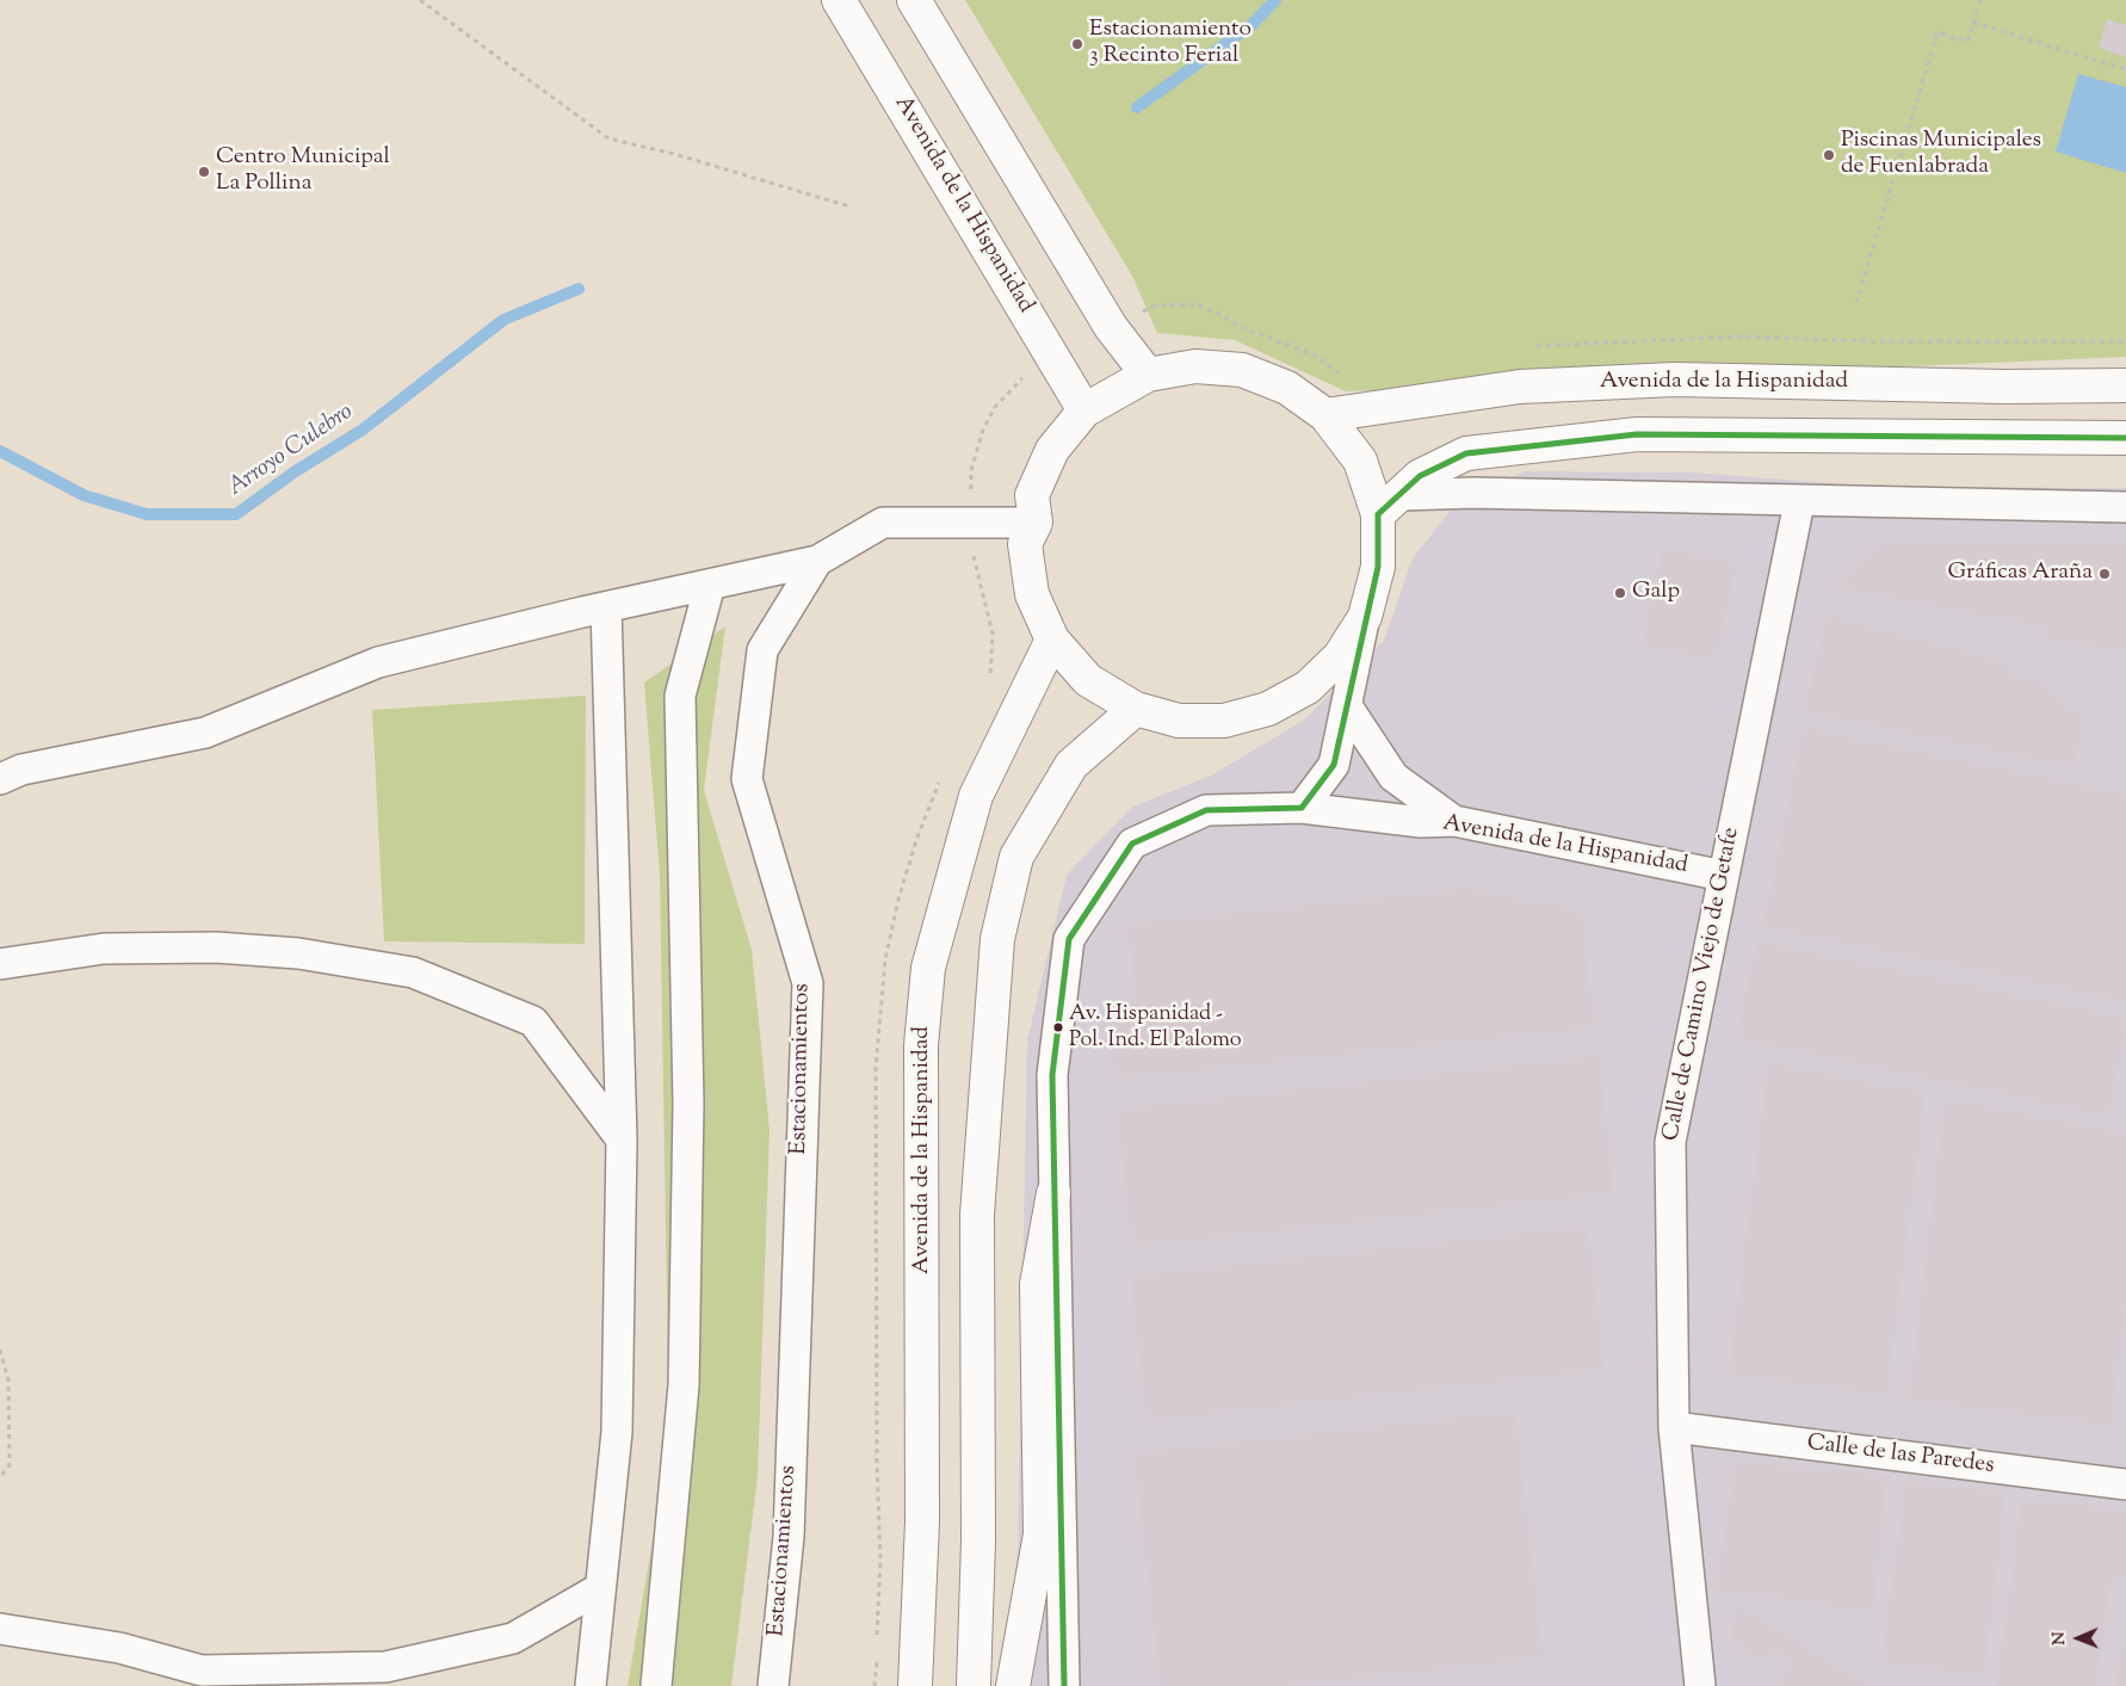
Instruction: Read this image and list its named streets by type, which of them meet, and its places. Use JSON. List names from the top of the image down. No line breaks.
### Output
{"streets":{"main road":["Avenida de la Hispanidad"],"street":["Calle de Camino Viejo de Getafe","Estacionamientos","Calle de las Paredes"]},"crossings":[["Avenida de la Hispanidad","Calle de Camino Viejo de Getafe"],["Calle de Camino Viejo de Getafe","Calle de las Paredes"]],"water":["Arroyo Culebro"],"places":["Estacionamiento 3 Recinto Ferial","Piscinas Municipales de Fuenlabrada","Centro Municipal La Pollina","Gráficas Araña","Galp","Av. Hispanidad - Pol. Ind. El Palomo"],"north":"left"}
